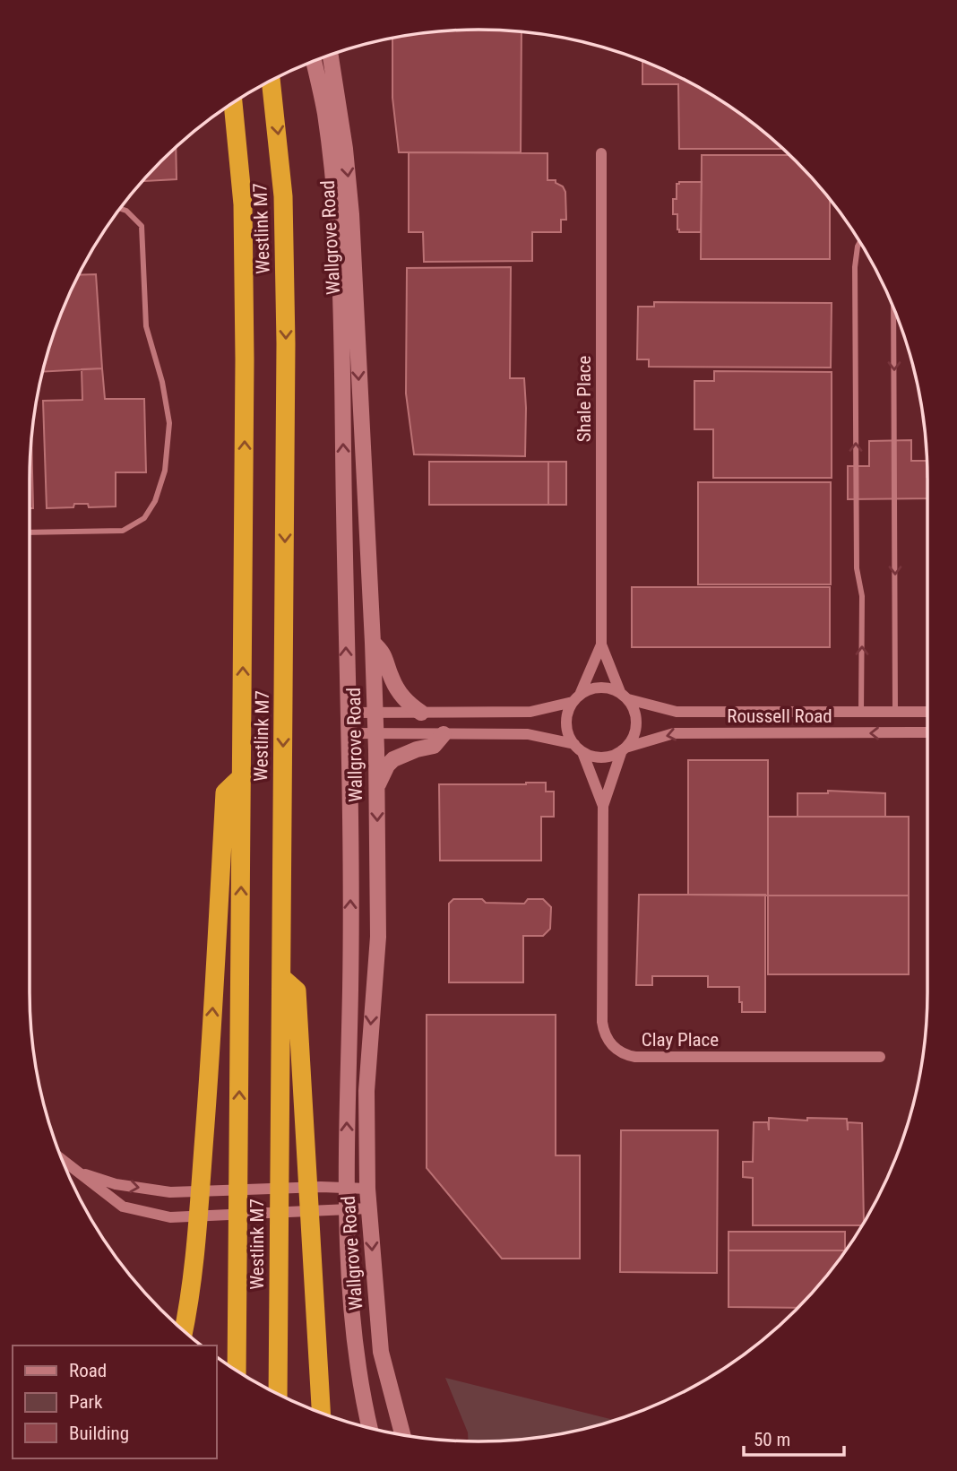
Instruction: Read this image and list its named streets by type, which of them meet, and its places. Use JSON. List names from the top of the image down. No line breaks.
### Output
{"streets":{"highway":["Westlink M7"],"main road":["Wallgrove Road"],"street":["Shale Place","Roussell Road","Clay Place"]},"crossings":[["Shale Place","Roussell Road"],["Shale Place","Clay Place"],["Roussell Road","Clay Place"]],"legend":["Road","Park","Building"],"scale_bar":"50 m"}
